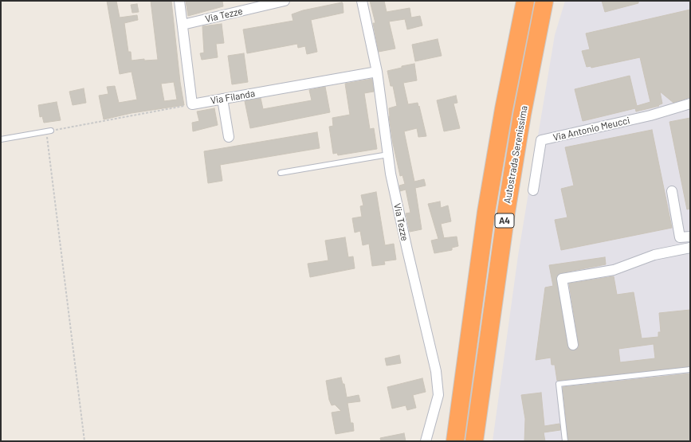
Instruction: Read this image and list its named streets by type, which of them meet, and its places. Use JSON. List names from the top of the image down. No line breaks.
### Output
{"streets":{"highway":["Autostrada Serenissima","A4"],"street":["Via Tezze","Via Filanda","Via Antonio Meucci"]},"crossings":[["Via Tezze","Via Filanda"]]}
